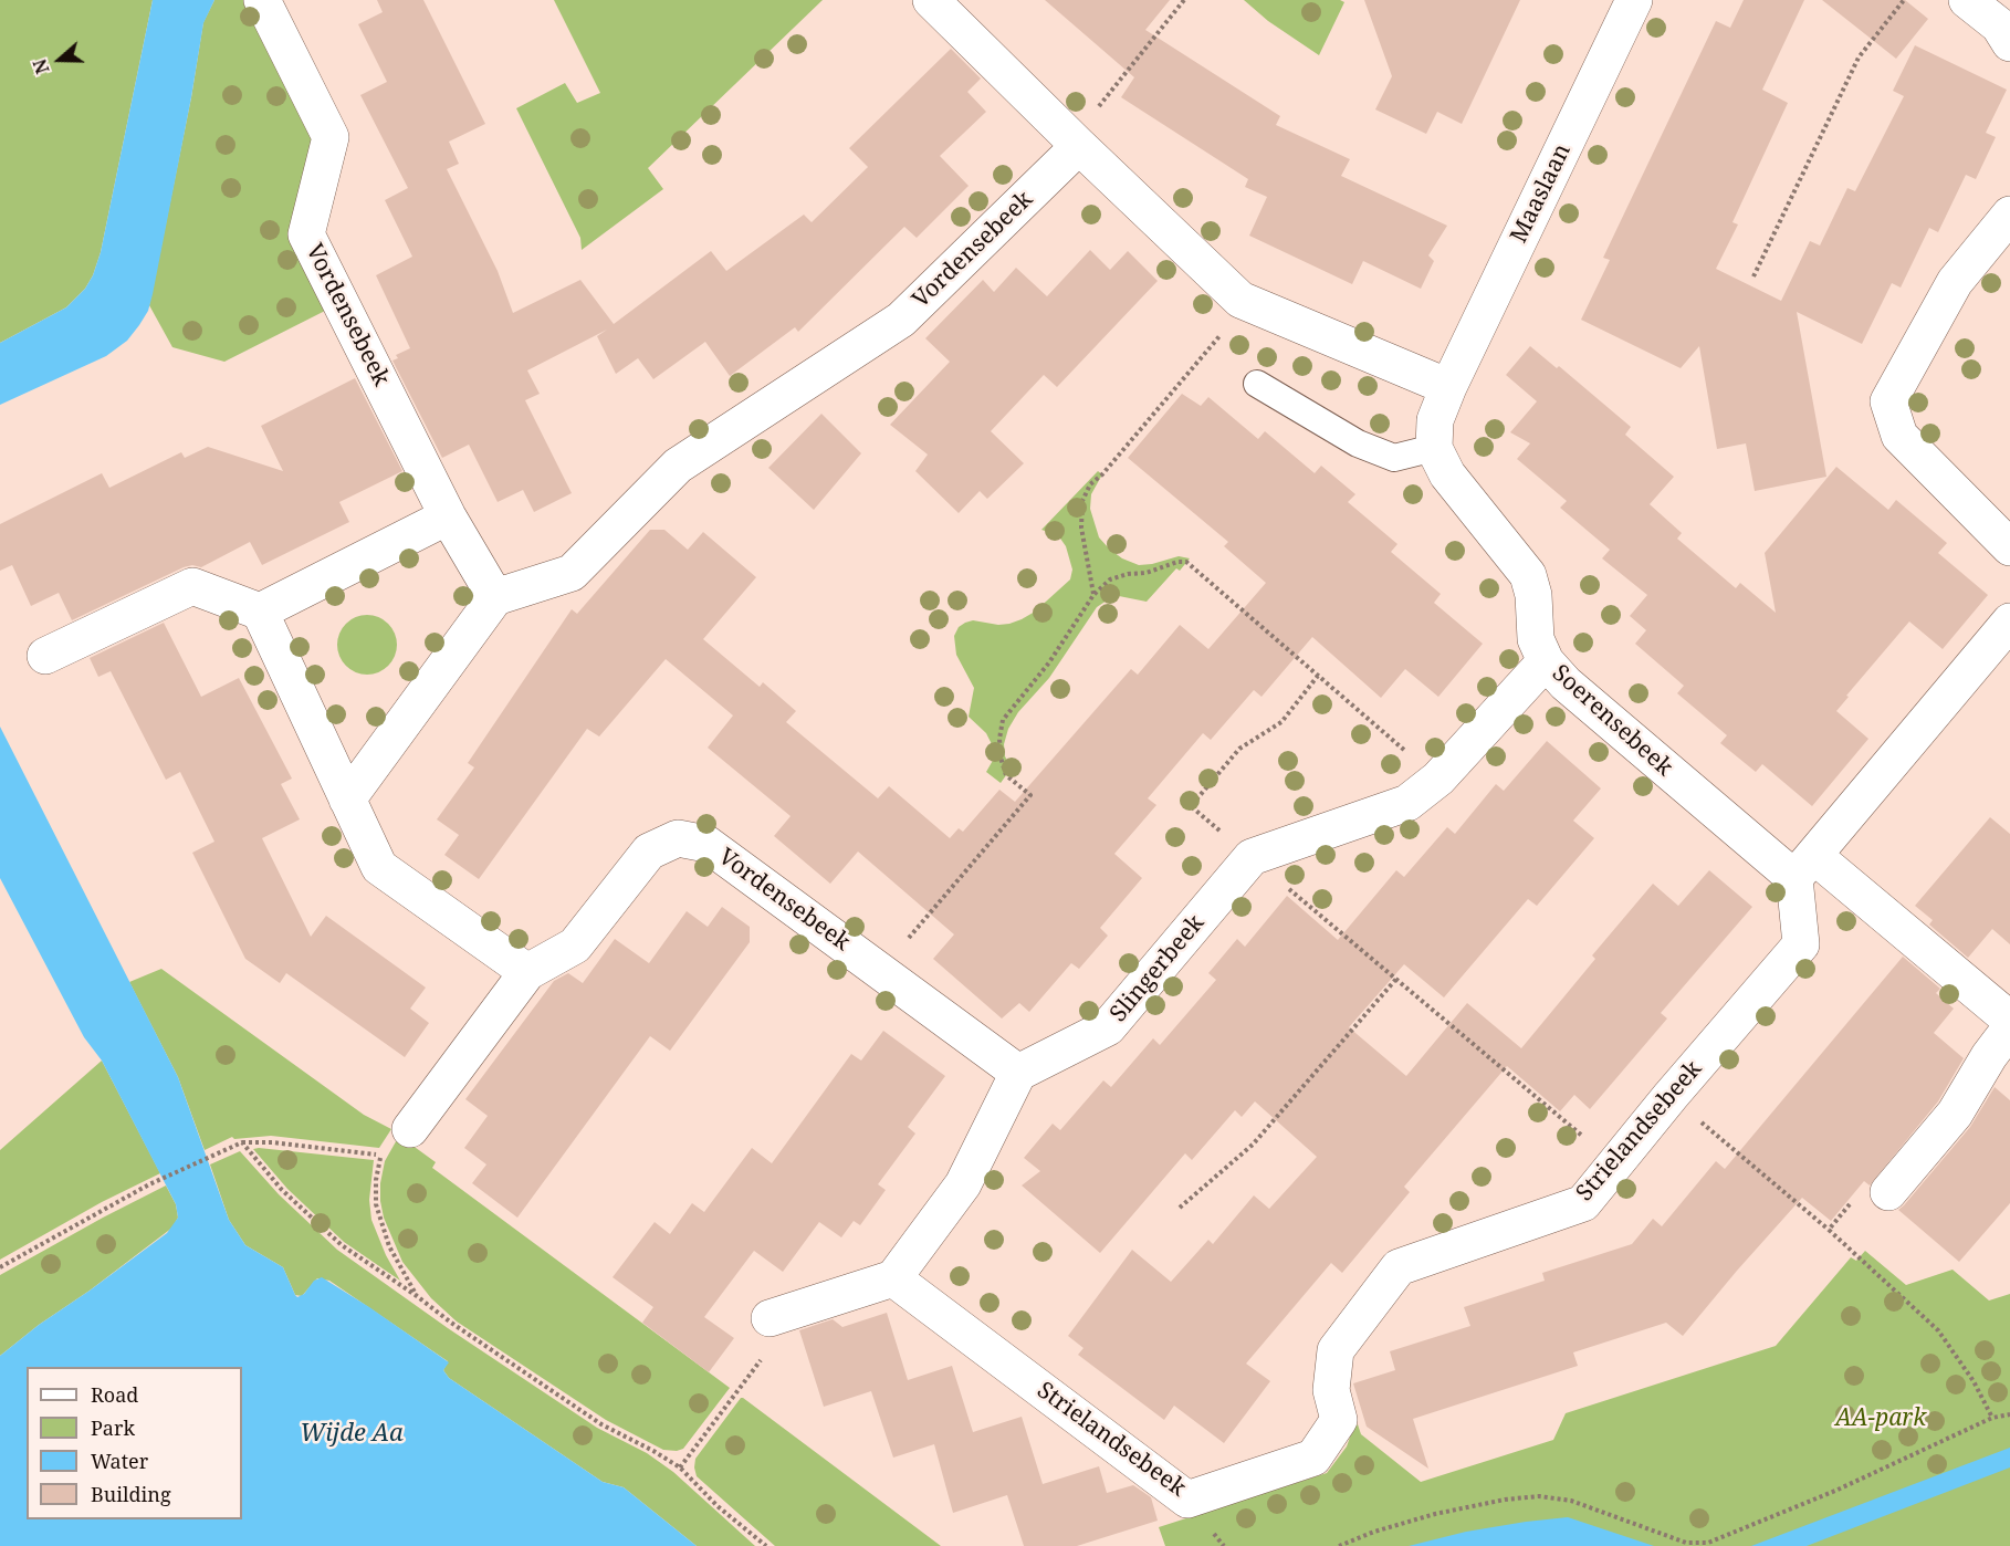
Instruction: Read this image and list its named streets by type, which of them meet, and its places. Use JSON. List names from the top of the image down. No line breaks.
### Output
{"streets":{"street":["Maaslaan","Vordensebeek","Soerensebeek","Slingerbeek","Strielandsebeek"]},"crossings":[["Maaslaan","Soerensebeek"],["Vordensebeek","Slingerbeek"],["Soerensebeek","Strielandsebeek"]],"water":["Wijde Aa"],"parks":["AA-park"],"legend":["Road","Park","Water","Building"],"north":"left"}
